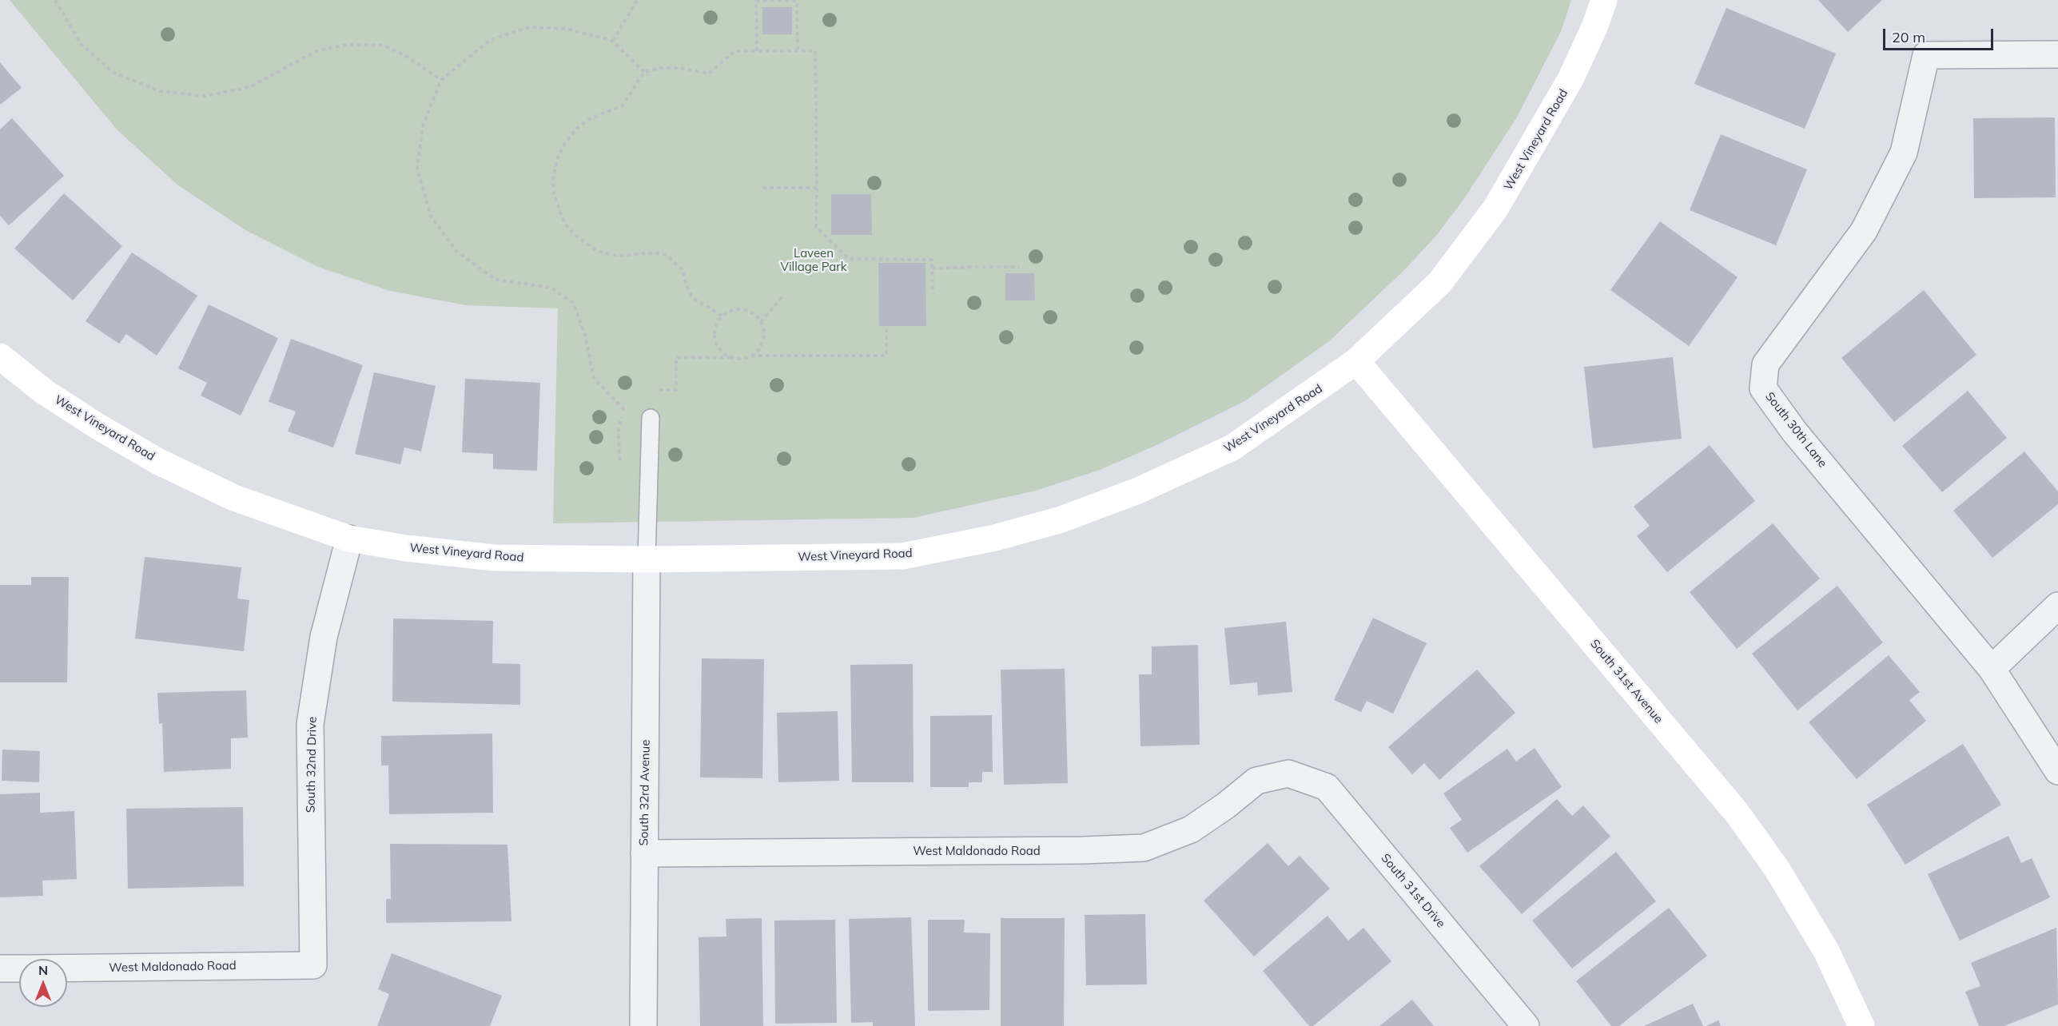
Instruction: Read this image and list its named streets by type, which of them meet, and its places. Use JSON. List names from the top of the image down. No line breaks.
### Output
{"streets":{"street":["West Vineyard Road","South 30th Lane","South 31st Avenue","South 32nd Drive","South 32rd Avenue","West Maldonado Road","South 31st Drive"]},"crossings":[["West Vineyard Road","South 31st Avenue"],["West Vineyard Road","South 32nd Drive"],["West Vineyard Road","South 32rd Avenue"],["South 32nd Drive","West Maldonado Road"],["South 32rd Avenue","West Maldonado Road"],["West Maldonado Road","South 31st Drive"]],"parks":["Laveen Village Park"],"scale_bar":"20 m","north":"top"}
